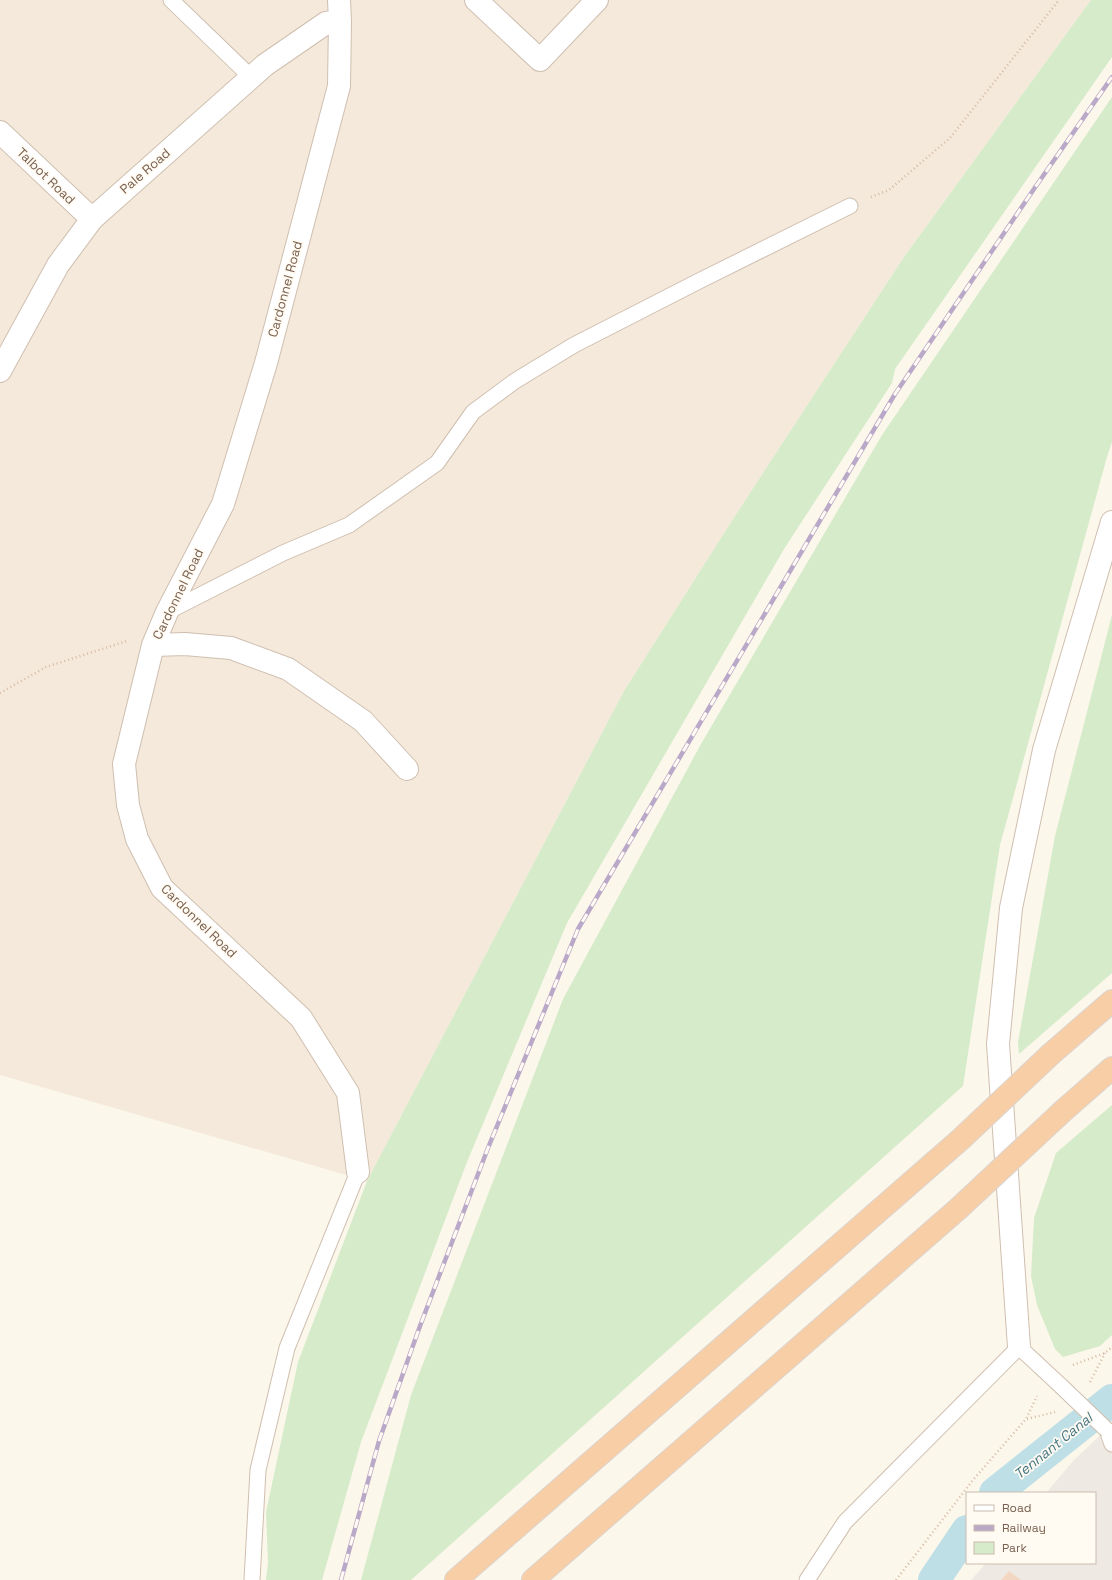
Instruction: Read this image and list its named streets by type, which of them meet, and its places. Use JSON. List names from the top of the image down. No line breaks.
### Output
{"streets":{"street":["Pale Road","Talbot Road","Cardonnel Road"]},"crossings":[["Pale Road","Talbot Road"],["Pale Road","Cardonnel Road"]],"water":["Tennant Canal"],"legend":["Road","Railway","Park"]}
